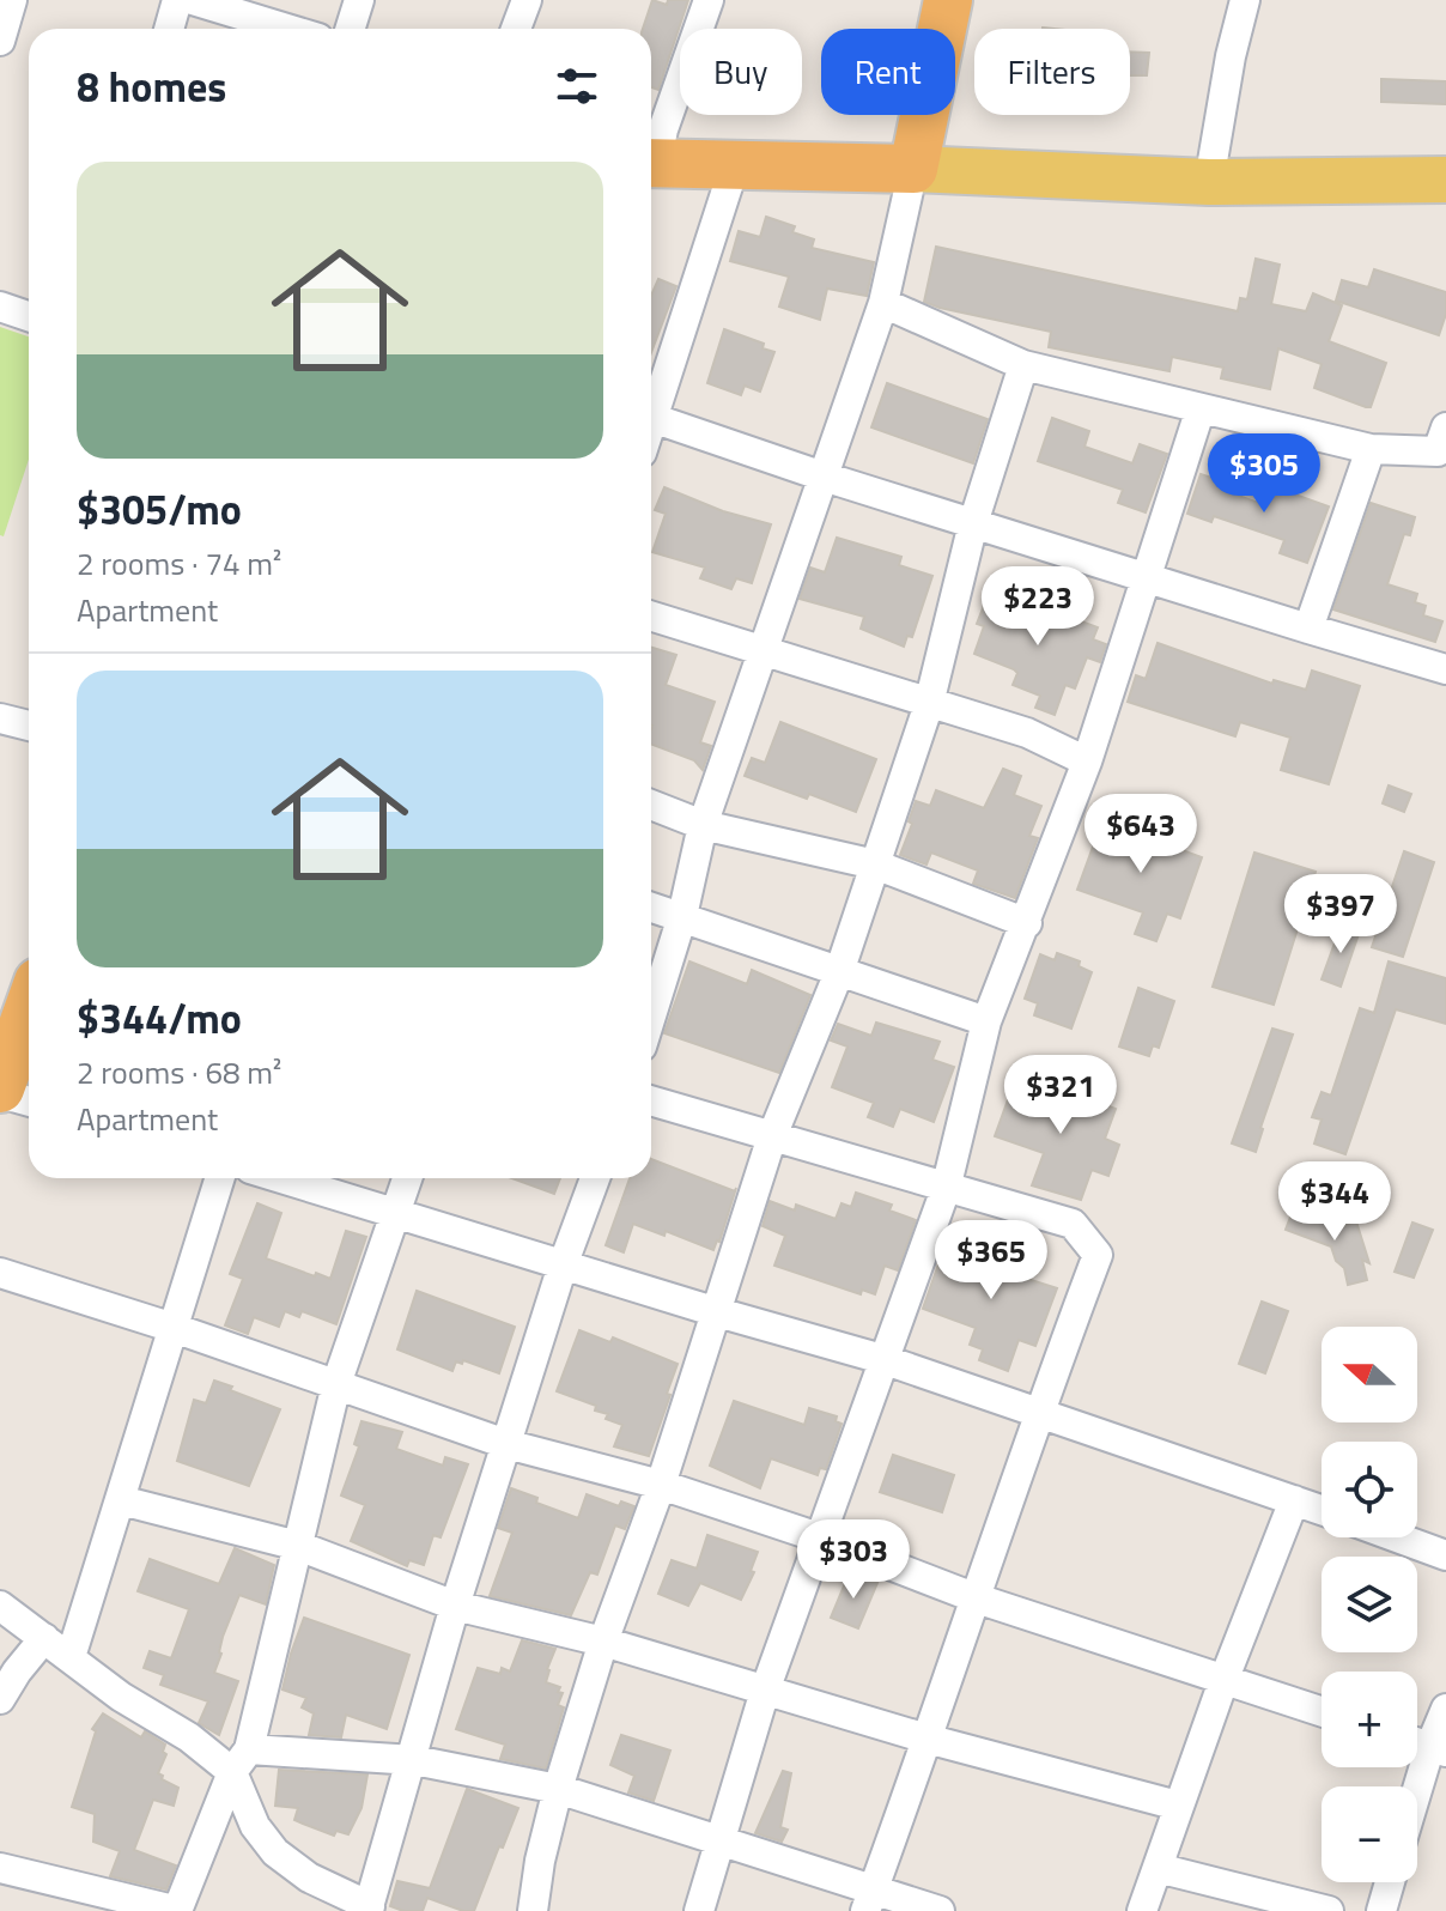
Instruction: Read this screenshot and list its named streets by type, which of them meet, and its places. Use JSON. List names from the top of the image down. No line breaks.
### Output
{"north":"left","page":{"chip":["Buy","Rent","Filters"],"heading":"8 homes","list":[{"name":"$305/mo","note":"2 rooms · 74 m² · Apartment"},{"name":"$344/mo","note":"2 rooms · 68 m² · Apartment"}],"price":["$305","$223","$643","$397","$321","$344","$365","$303"],"map_buttons":["+","−"]}}
